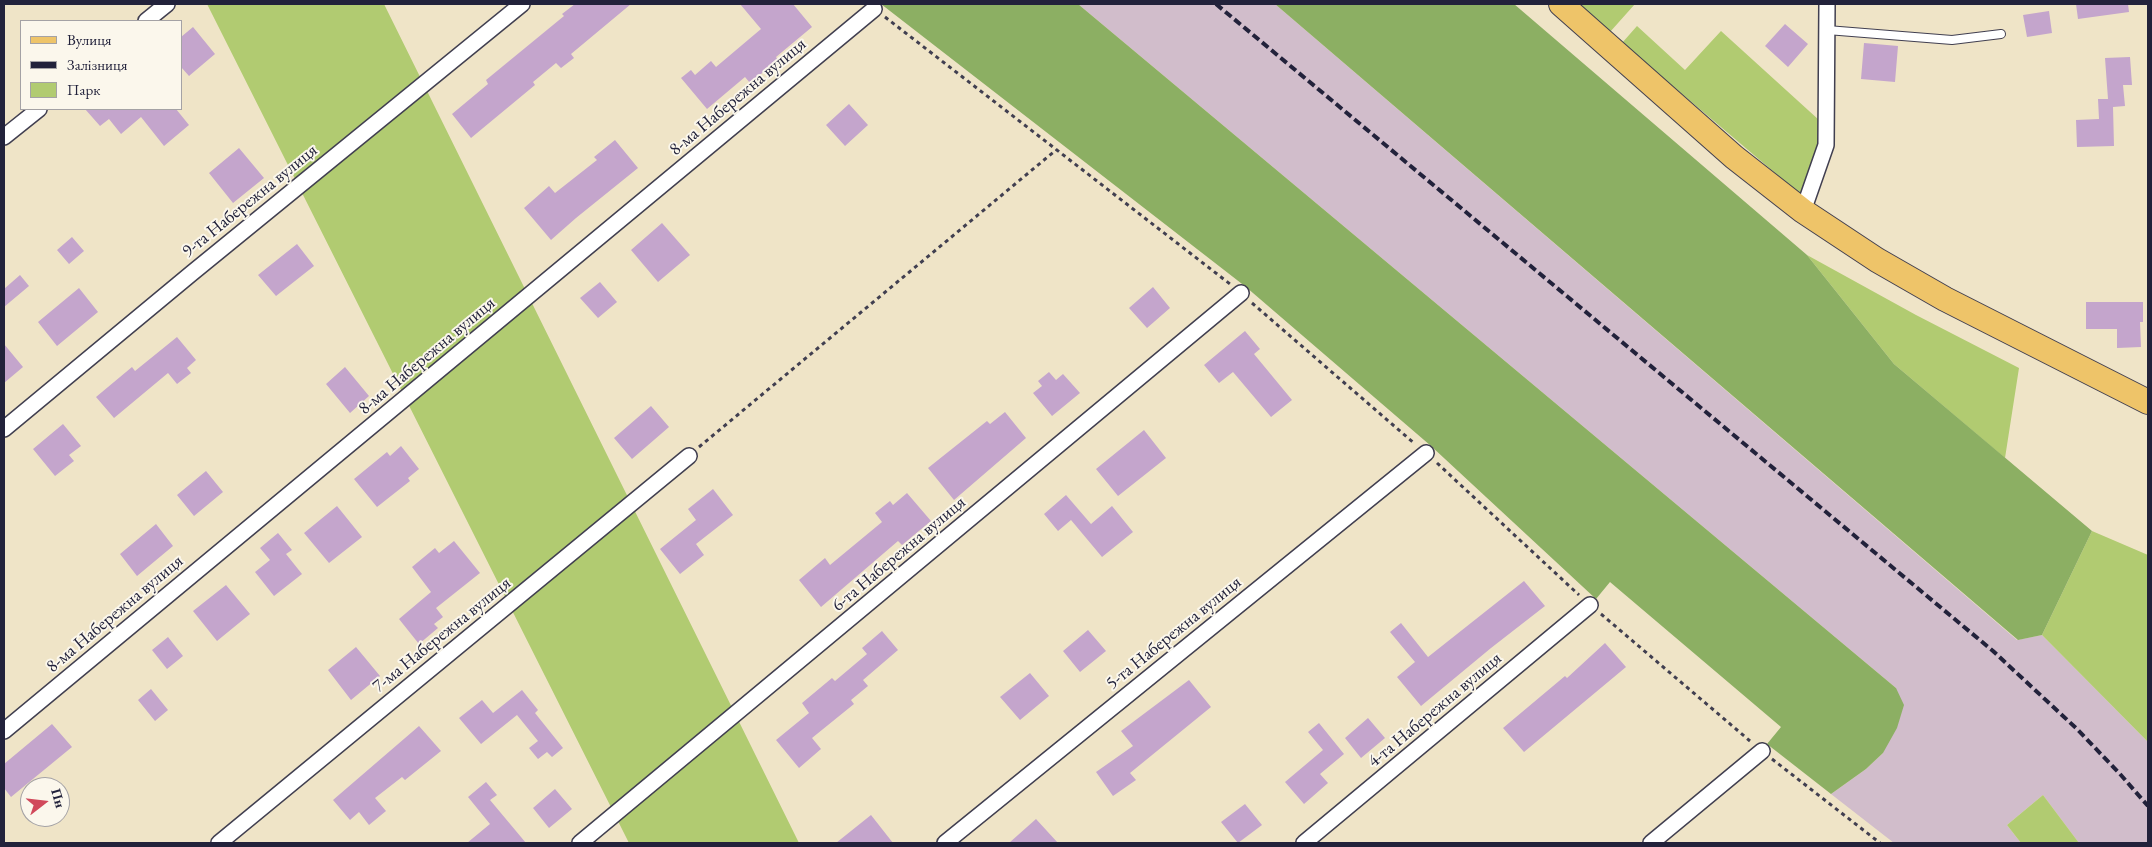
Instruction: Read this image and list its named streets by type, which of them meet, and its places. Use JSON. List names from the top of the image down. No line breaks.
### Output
{"streets":{"street":["8-ма Набережна вулиця","9-та Набережна вулиця","6-та Набережна вулиця","5-та Набережна вулиця","7-ма Набережна вулиця","4-та Набережна вулиця"]},"legend":["Вулиця","Залізниця","Парк"],"north":"right"}
